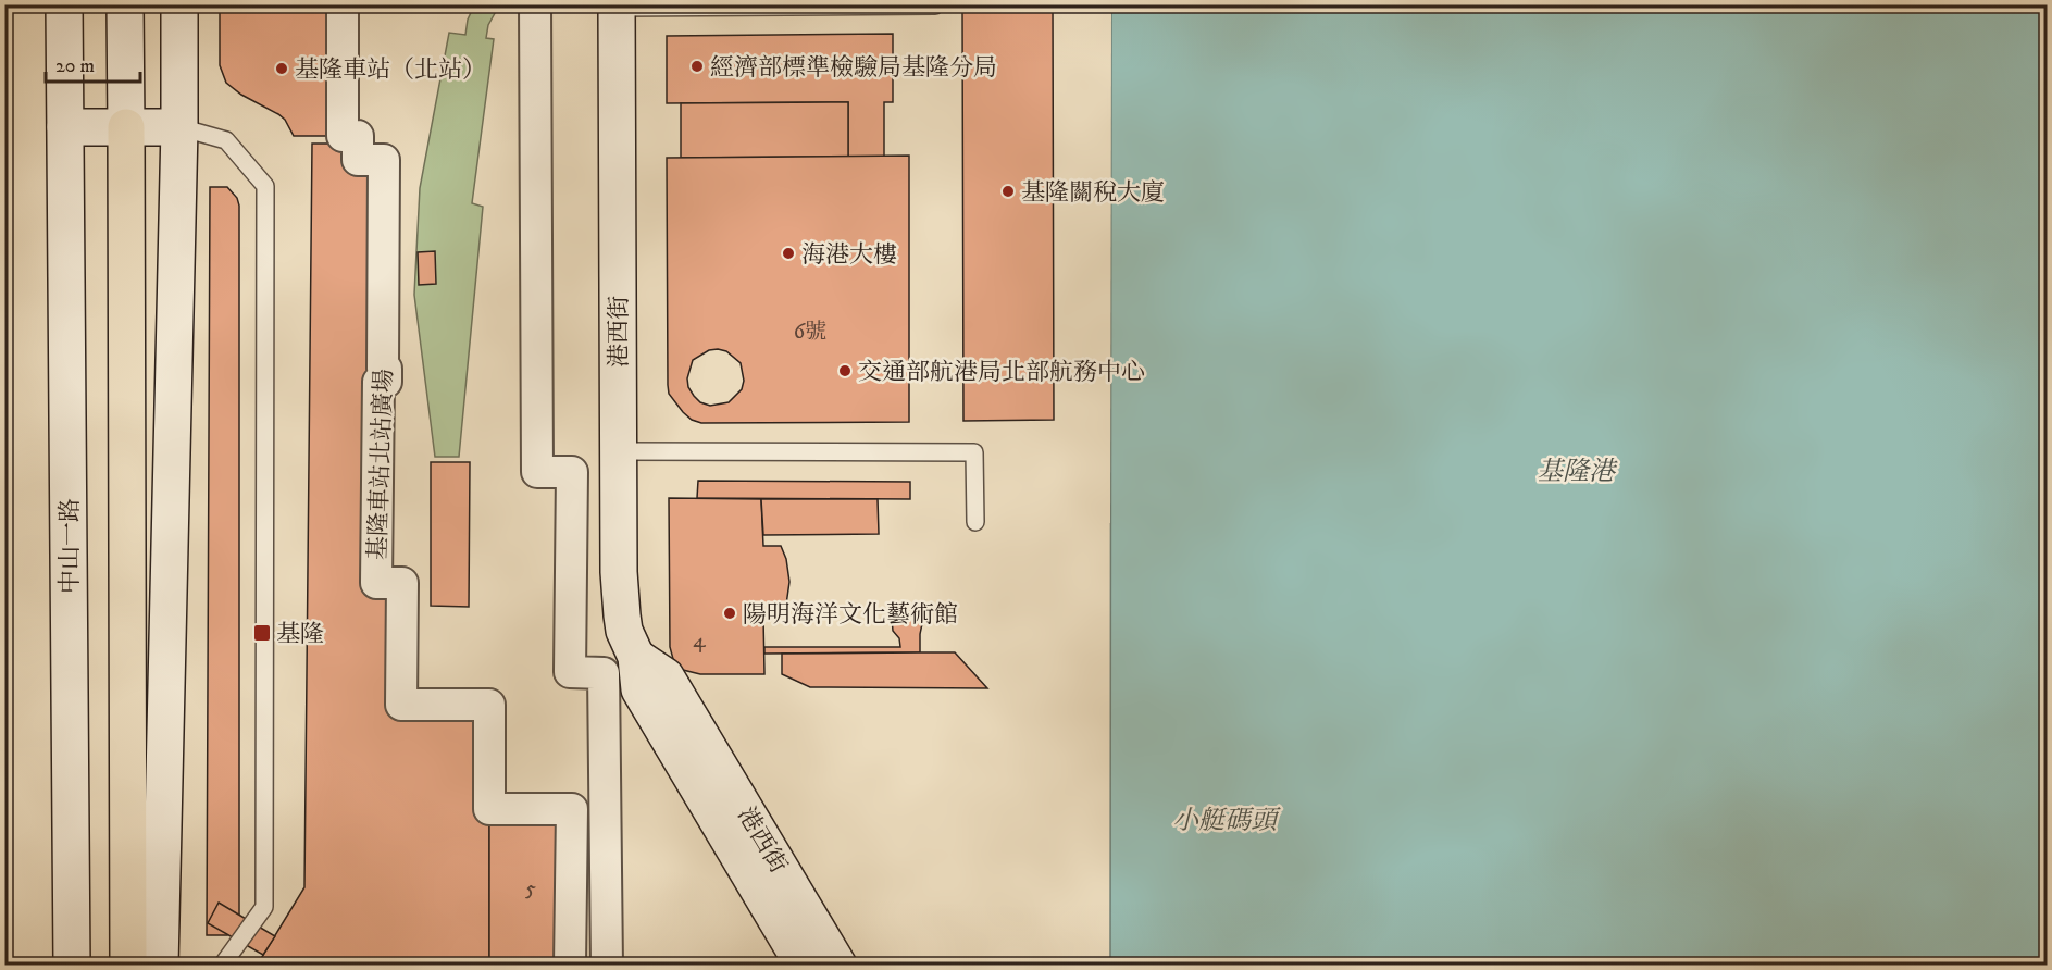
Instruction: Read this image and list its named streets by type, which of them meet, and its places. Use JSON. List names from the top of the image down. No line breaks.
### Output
{"streets":{"street":["港西街","基隆車站北站廣場","中山一路"]},"water":["基隆港","小艇碼頭"],"places":{"other":["經濟部標準檢驗局基隆分局","基隆車站（北站）","基隆關稅大廈","海港大樓","交通部航港局北部航務中心","陽明海洋文化藝術館"],"transit":["基隆"]},"house_numbers":["6號","4","5"],"scale_bar":"20 m"}
